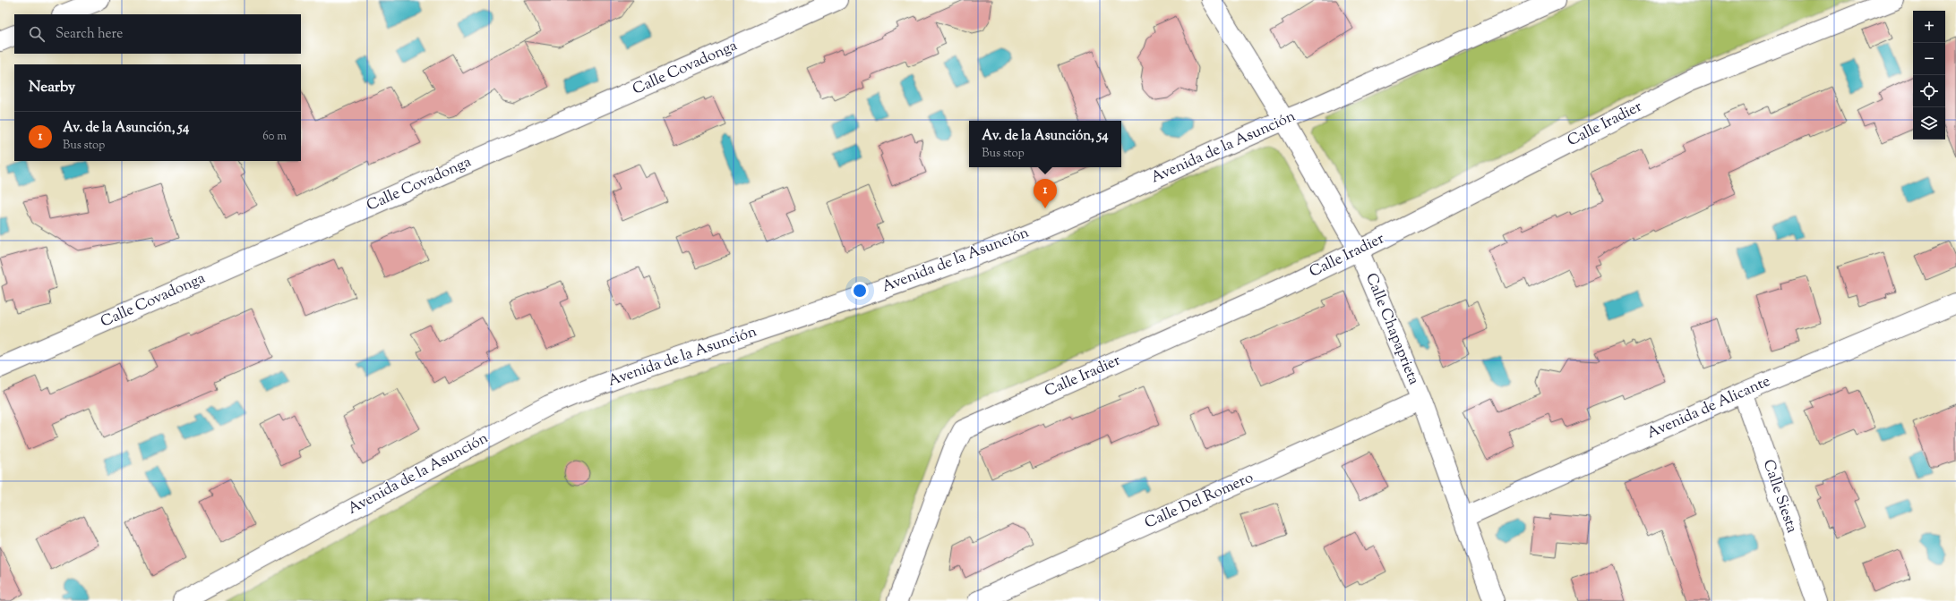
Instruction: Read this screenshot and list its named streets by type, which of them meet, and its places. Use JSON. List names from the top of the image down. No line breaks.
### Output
{"streets":{"street":["Calle Covadonga","Calle Iradier","Avenida de la Asunción","Calle Chapaprieta","Avenida de Alicante","Calle Siesta","Calle Del Romero"]},"crossings":[["Calle Iradier","Calle Chapaprieta"],["Avenida de la Asunción","Calle Chapaprieta"],["Calle Chapaprieta","Avenida de Alicante"],["Calle Chapaprieta","Calle Del Romero"],["Avenida de Alicante","Calle Siesta"]],"page":{"map_buttons":["+","−"],"search":"Search here","heading":"Nearby","list":[{"mark":"1","name":"Av. de la Asunción, 54","note":"Bus stop","value":"60 m"}],"popup":["Av. de la Asunción, 54","Bus stop"],"pins":"1"}}
